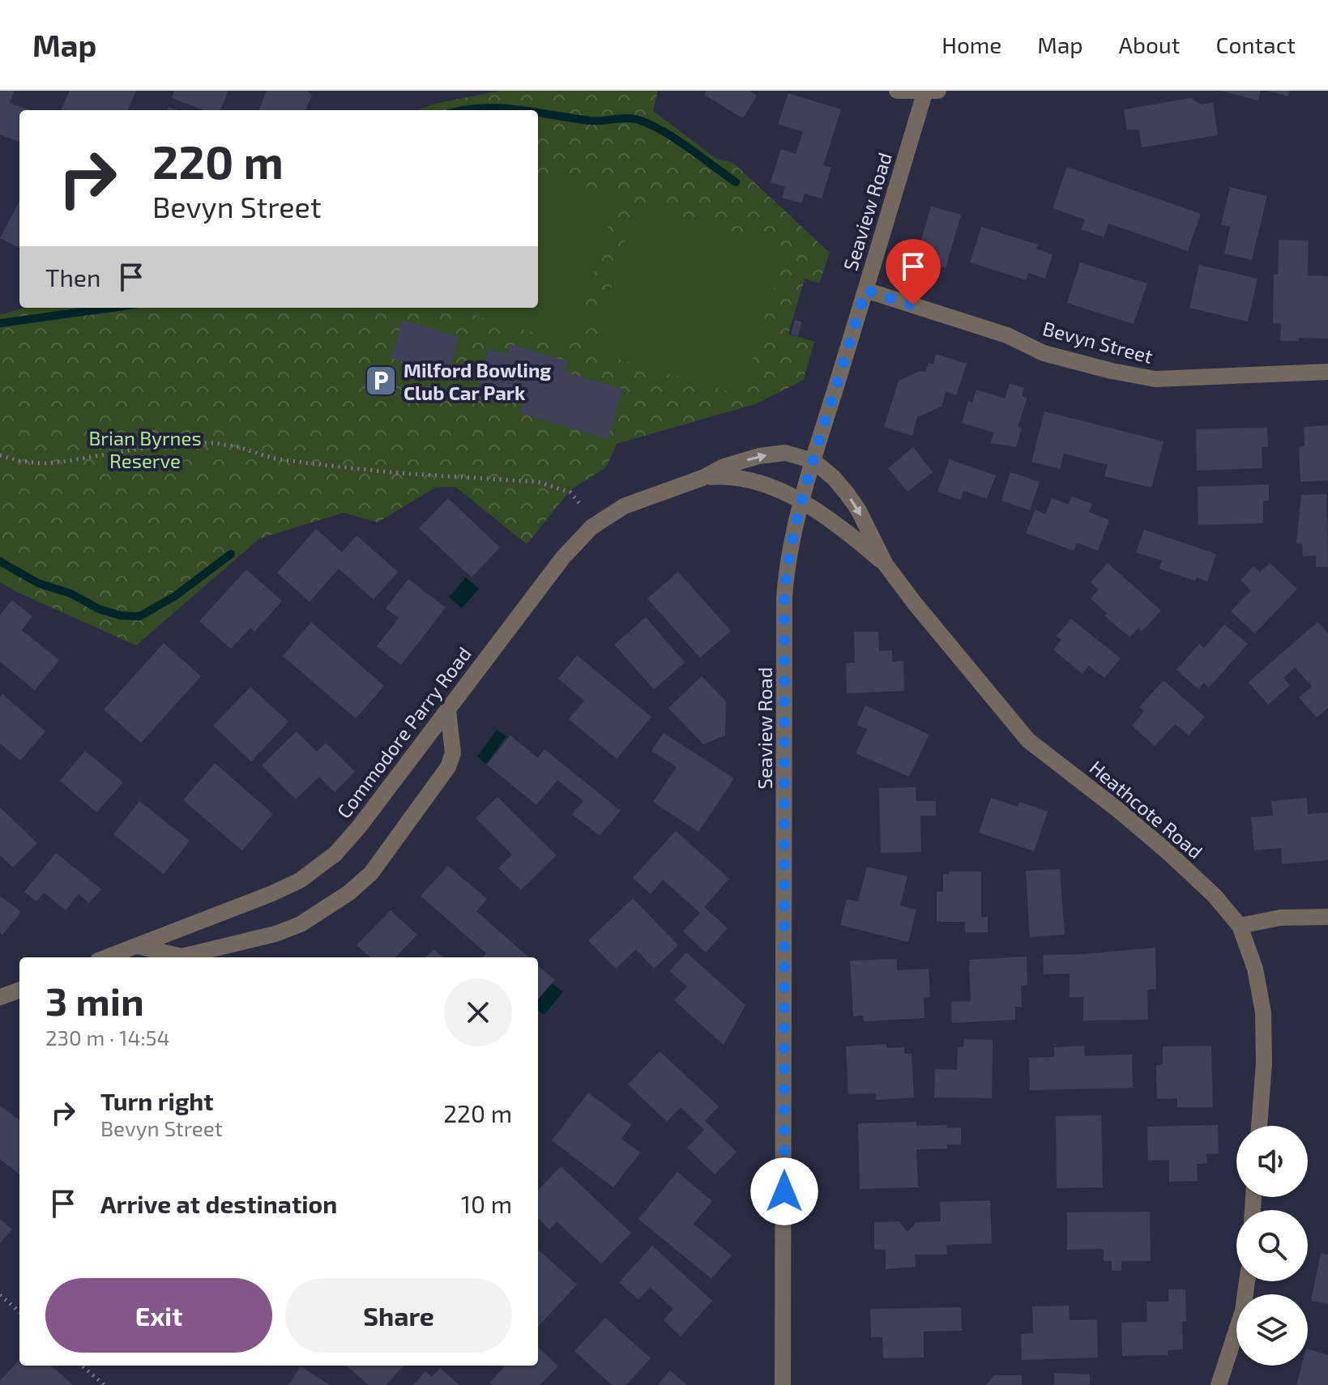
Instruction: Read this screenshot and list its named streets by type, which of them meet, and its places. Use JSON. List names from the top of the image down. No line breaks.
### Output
{"streets":{"street":["Seaview Road","Bevyn Street","Commodore Parry Road","Heathcote Road"]},"crossings":[["Seaview Road","Bevyn Street"],["Seaview Road","Commodore Parry Road"],["Seaview Road","Heathcote Road"],["Commodore Parry Road","Heathcote Road"]],"parks":["Brian Byrnes Reserve"],"places":{"parking":["Milford Bowling Club Car Park"]},"page":{"header":"Map","nav":["Home","Map","About","Contact"],"turn":["220 m","Bevyn Street"],"then":"Then","heading":["3 min","230 m · 14:54"],"list":[{"name":"Turn right","note":"Bevyn Street","value":"220 m"},{"name":"Arrive at destination","value":"10 m"}],"buttons":["Exit","Share"]}}
